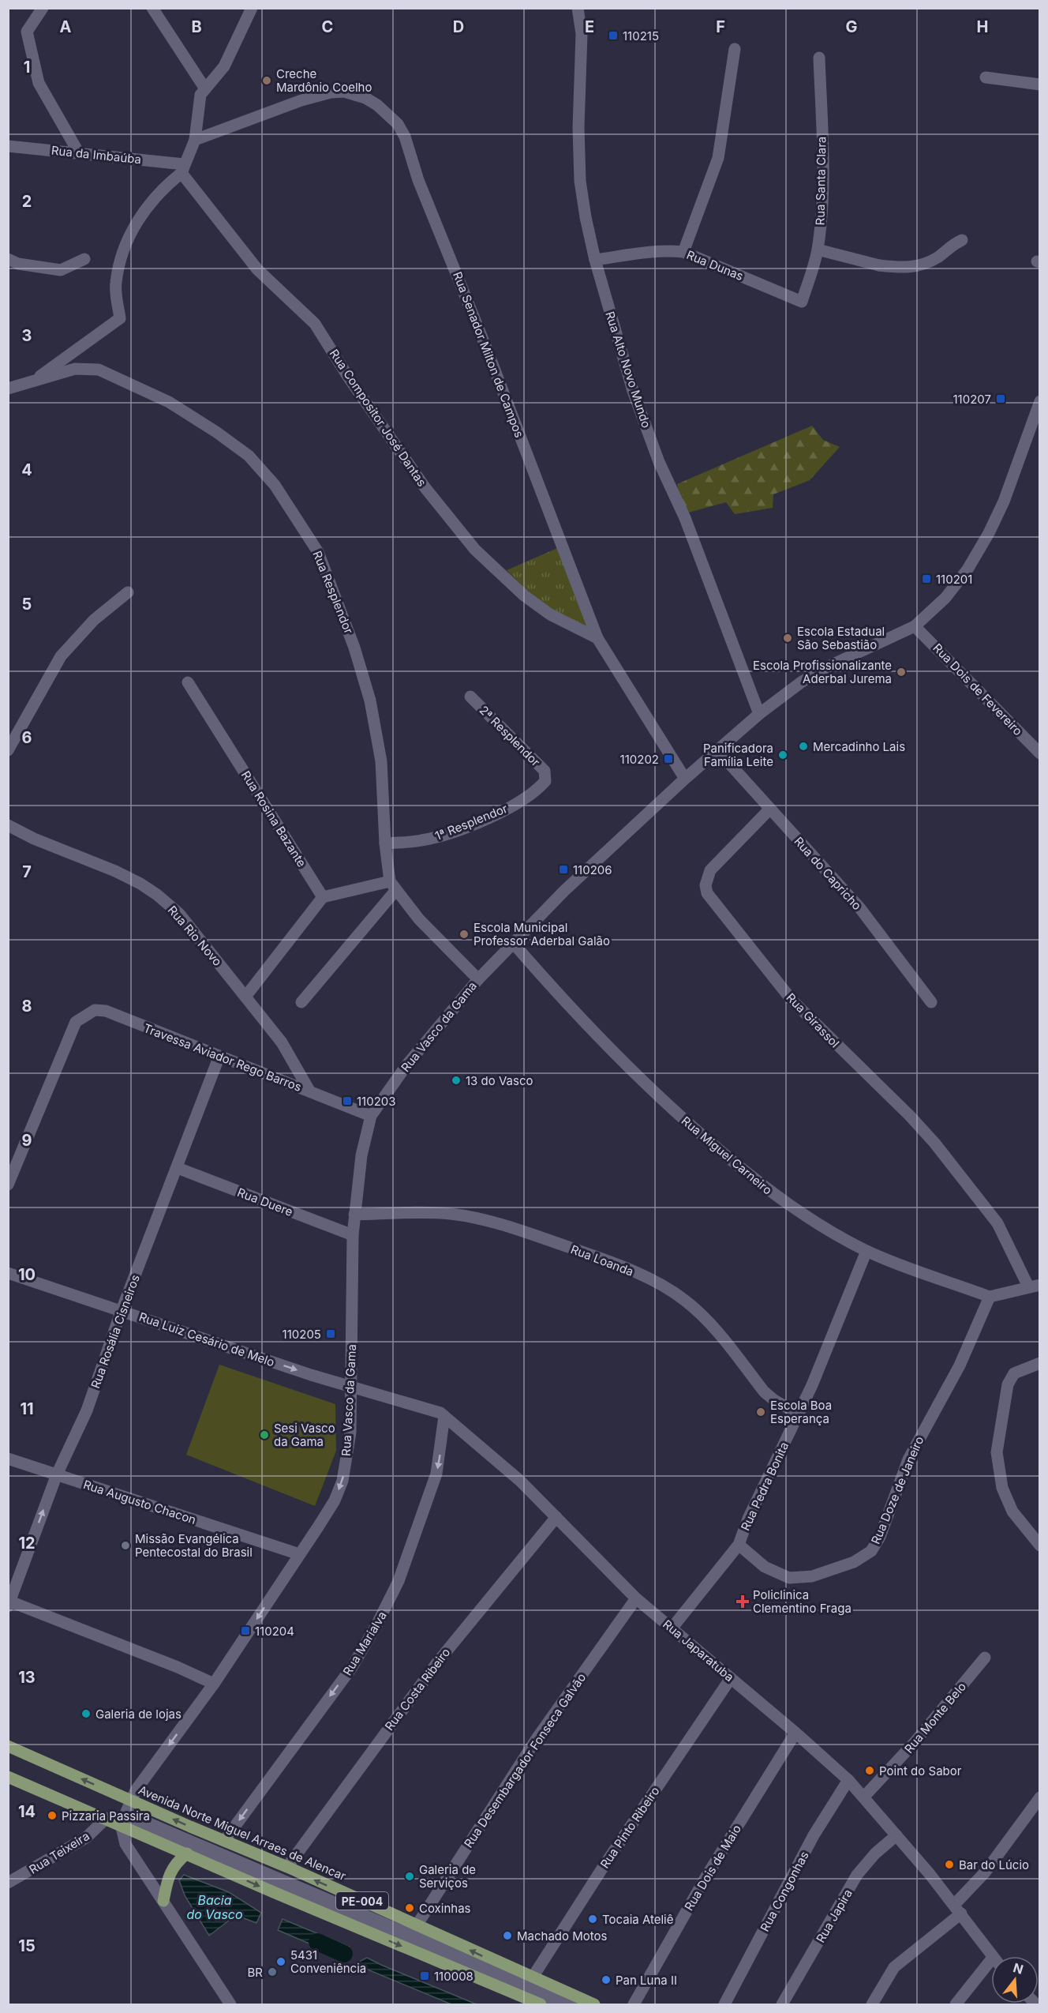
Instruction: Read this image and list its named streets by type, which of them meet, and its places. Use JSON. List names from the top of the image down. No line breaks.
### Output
{"streets":{"main road":["Avenida Norte Miguel Arraes de Alencar","PE-004"],"street":["Rua da Imbaúba","Rua Santa Clara","Rua Dunas","Rua Senador Milton de Campos","Rua Alto Novo Mundo","Rua Compositor José Dantas","Rua Resplendor","Rua Dois de Fevereiro","2ª Resplendor","Rua Rosina Bazante","1ª Resplendor","Rua do Capricho","Rua Rio Novo","Rua Girassol","Rua Vasco da Gama","Travessa Aviador Rego Barros","Rua Miguel Carneiro","Rua Duere","Rua Loanda","Rua Rosália Cisneiros","Rua Luiz Cesário de Melo","Rua Pedra Bonita","Rua Doze de Janeiro","Rua Augusto Chacon","Rua Marialva","Rua Japaratuba","Rua Costa Ribeiro","Rua Monte Belo","Rua Desembargador Fonseca Galvão","Rua Pinto Ribeiro","Rua Teixeira","Rua Dois de Maio","Rua Congonhas","Rua Japira"]},"crossings":[["Rua da Imbaúba","Rua Compositor José Dantas"],["Rua Santa Clara","Rua Dunas"],["Rua Dunas","Rua Alto Novo Mundo"],["Rua Senador Milton de Campos","Rua Compositor José Dantas"],["Rua Senador Milton de Campos","Rua Vasco da Gama"],["Rua Alto Novo Mundo","Rua Vasco da Gama"],["Rua Resplendor","1ª Resplendor"],["Rua Dois de Fevereiro","Rua Vasco da Gama"],["2ª Resplendor","1ª Resplendor"],["Rua do Capricho","Rua Girassol"],["Rua do Capricho","Rua Vasco da Gama"],["Rua Rio Novo","Travessa Aviador Rego Barros"],["Rua Vasco da Gama","Travessa Aviador Rego Barros"],["Rua Vasco da Gama","Rua Miguel Carneiro"],["Rua Vasco da Gama","Rua Duere"],["Rua Vasco da Gama","Rua Loanda"],["Rua Vasco da Gama","Rua Luiz Cesário de Melo"],["Rua Vasco da Gama","Rua Augusto Chacon"],["Rua Vasco da Gama","Rua Japaratuba"],["Rua Vasco da Gama","Avenida Norte Miguel Arraes de Alencar"],["Rua Vasco da Gama","PE-004"],["Travessa Aviador Rego Barros","Rua Rosália Cisneiros"],["Rua Miguel Carneiro","Rua Pedra Bonita"],["Rua Miguel Carneiro","Rua Doze de Janeiro"],["Rua Duere","Rua Rosália Cisneiros"],["Rua Loanda","Rua Pedra Bonita"],["Rua Rosália Cisneiros","Rua Luiz Cesário de Melo"],["Rua Rosália Cisneiros","Rua Augusto Chacon"],["Rua Luiz Cesário de Melo","Rua Japaratuba"],["Rua Pedra Bonita","Rua Doze de Janeiro"],["Rua Pedra Bonita","Rua Japaratuba"],["Rua Marialva","Rua Japaratuba"],["Rua Marialva","Avenida Norte Miguel Arraes de Alencar"],["Rua Japaratuba","Rua Costa Ribeiro"],["Rua Japaratuba","Rua Monte Belo"],["Rua Japaratuba","Rua Desembargador Fonseca Galvão"],["Rua Japaratuba","Rua Pinto Ribeiro"],["Rua Japaratuba","Rua Dois de Maio"],["Rua Japaratuba","Rua Congonhas"],["Rua Japaratuba","Rua Japira"],["Rua Costa Ribeiro","Avenida Norte Miguel Arraes de Alencar"],["Rua Desembargador Fonseca Galvão","Avenida Norte Miguel Arraes de Alencar"],["Rua Pinto Ribeiro","Avenida Norte Miguel Arraes de Alencar"],["Rua Teixeira","PE-004"]],"one_way":["Rua Luiz Cesário de Melo","Rua Marialva"],"water":["Bacia do Vasco"],"places":{"transit":["110215","110207","110201","110202","110206","110203","110205","110204","110008"],"other":["Creche Mardônio Coelho","Escola Estadual São Sebastião","Escola Profissionalizante Aderbal Jurema","Mercadinho Lais","Panificadora Família Leite","Escola Municipal Professor Aderbal Galão","13 do Vasco","Escola Boa Esperança","Sesi Vasco da Gama","Missão Evangélica Pentecostal do Brasil","Galeria de lojas","Point do Sabor","Pizzaria Passira","Bar do Lúcio","Galeria de Serviços","Coxinhas","Tocaia Ateliê","Machado Motos","5431 Conveniência","BR","Pan Luna II"],"health":["Policlinica Clementino Fraga"]},"north":"top","grid":{"columns":["A","B","C","D","E","F","G","H"],"rows":["1","2","3","4","5","6","7","8","9","10","11","12","13","14","15"]}}
